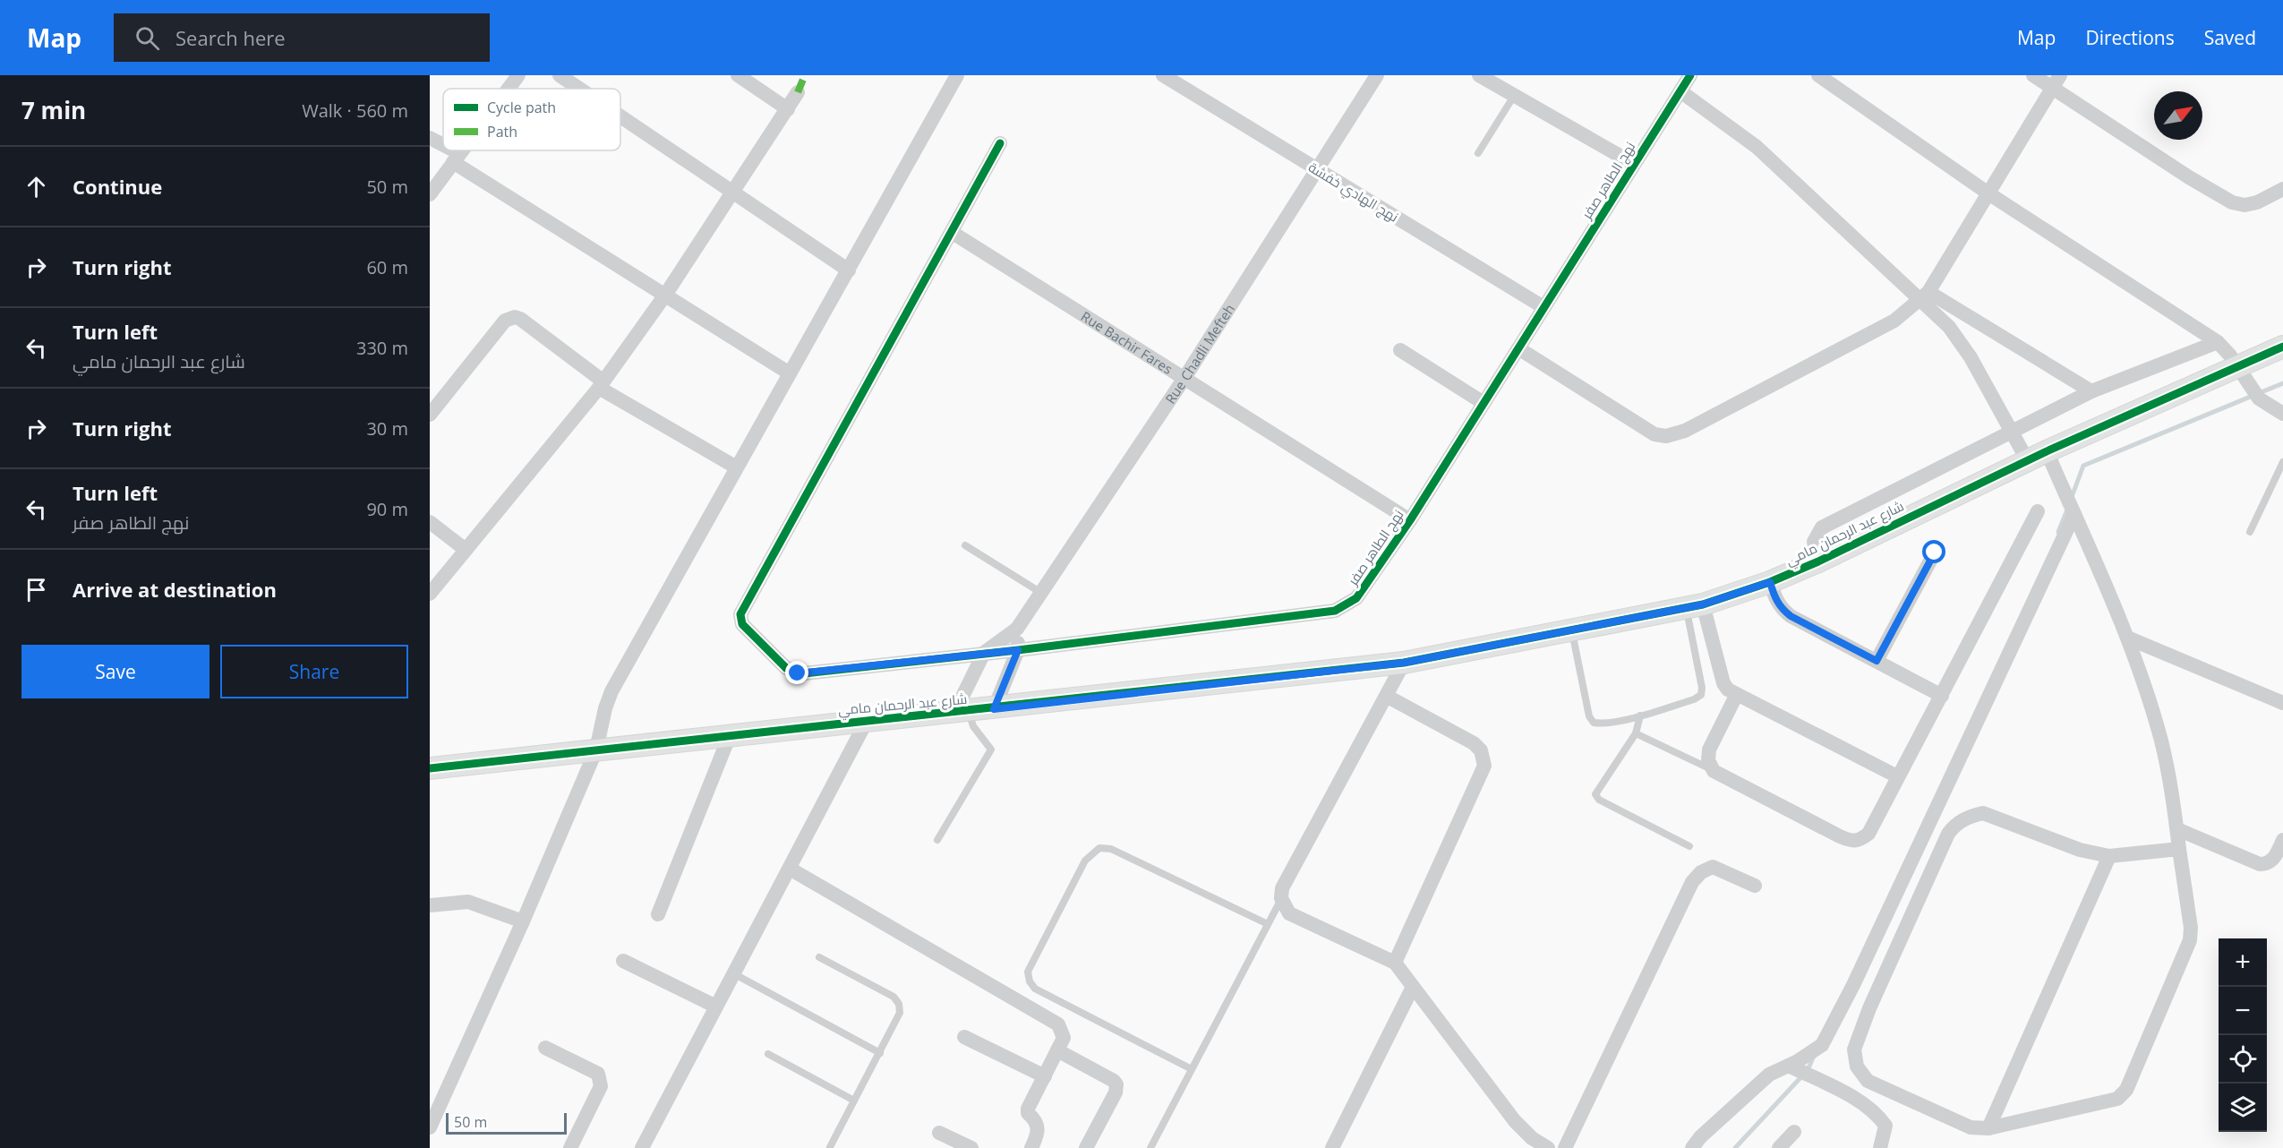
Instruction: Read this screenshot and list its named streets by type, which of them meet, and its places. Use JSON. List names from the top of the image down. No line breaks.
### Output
{"streets":{"street":["نهج الطاهر صفر","نهج الهادي خفشة","Rue Bachir Fares","Rue Chadli Mefteh","شارع عبد الرحمان مامي"]},"crossings":[["نهج الطاهر صفر","نهج الهادي خفشة"],["نهج الطاهر صفر","Rue Bachir Fares"],["نهج الطاهر صفر","Rue Chadli Mefteh"],["نهج الهادي خفشة","Rue Chadli Mefteh"],["Rue Bachir Fares","Rue Chadli Mefteh"]],"legend":["Cycle path","Path"],"scale_bar":"50 m","north":"top right","page":{"header":"Map","search":"Search here","nav":["Map","Directions","Saved"],"heading":["7 min","Walk · 560 m"],"list":[["Continue","50 m"],["Turn right","60 m"],["Turn left","شارع عبد الرحمان مامي","330 m"],["Turn right","30 m"],["Turn left","نهج الطاهر صفر","90 m"],"Arrive at destination"],"buttons":["Save","Share"],"map_buttons":["+","−"],"scale":"50 m"}}
